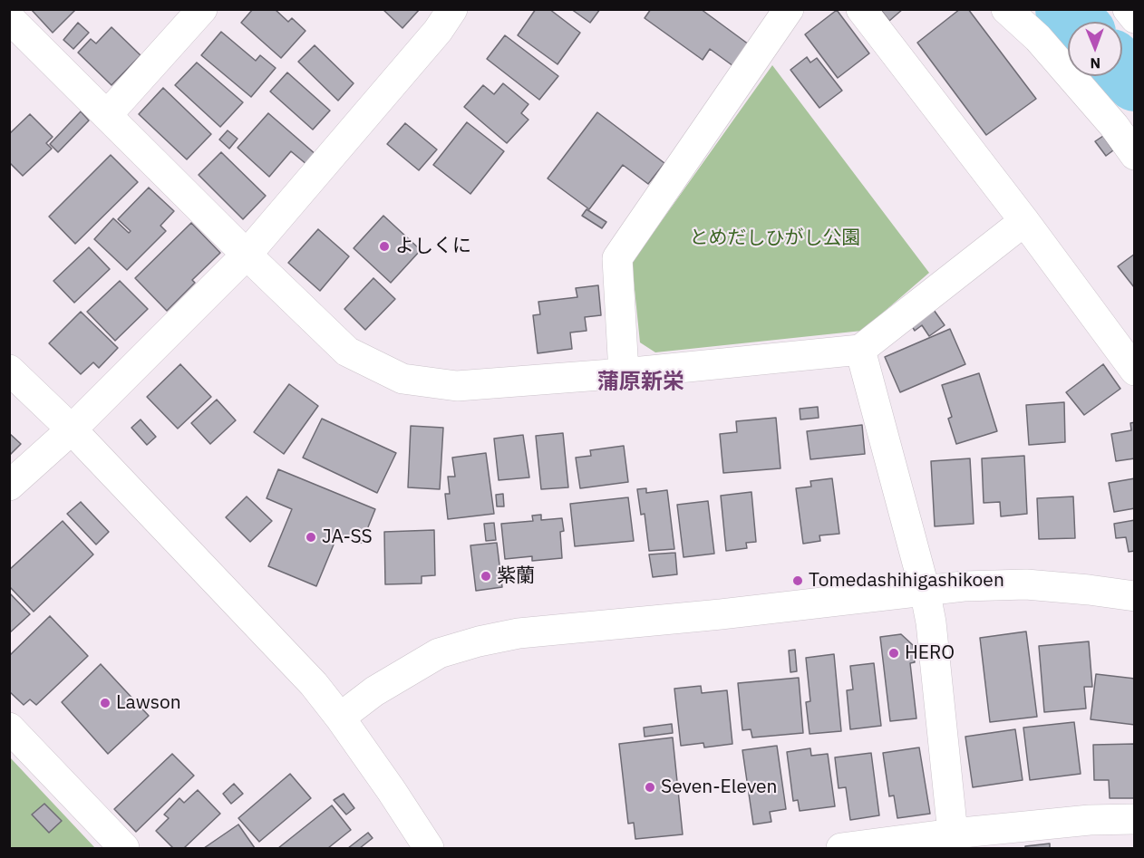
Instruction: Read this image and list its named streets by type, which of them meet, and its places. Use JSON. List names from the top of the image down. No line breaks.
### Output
{"districts":["蒲原新栄"],"parks":["とめだしひがし公園"],"places":["よしくに","JA-SS","紫蘭","Tomedashihigashikoen","HERO","Lawson","Seven-Eleven"],"north":"bottom"}
